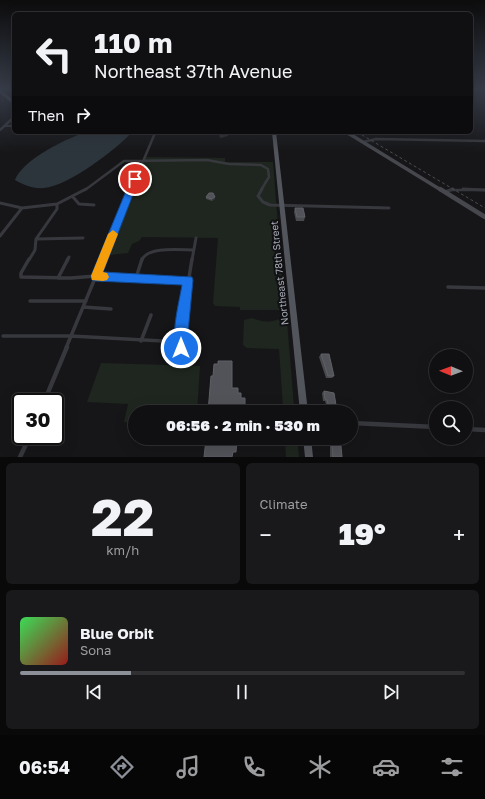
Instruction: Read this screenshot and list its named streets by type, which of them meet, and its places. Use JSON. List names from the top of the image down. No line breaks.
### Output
{"streets":{"main road":["Northeast 78th Street"]},"north":"left","page":{"turn":["110 m","Northeast 37th Avenue"],"then":"Then","limit":"30","trip":"06:56 · 2 min · 530 m","tile":[["22","km/h"],"Climate"],"heat":["−","19°","+"],"song":["Blue Orbit","Sona"],"tabs":"06:54"}}
